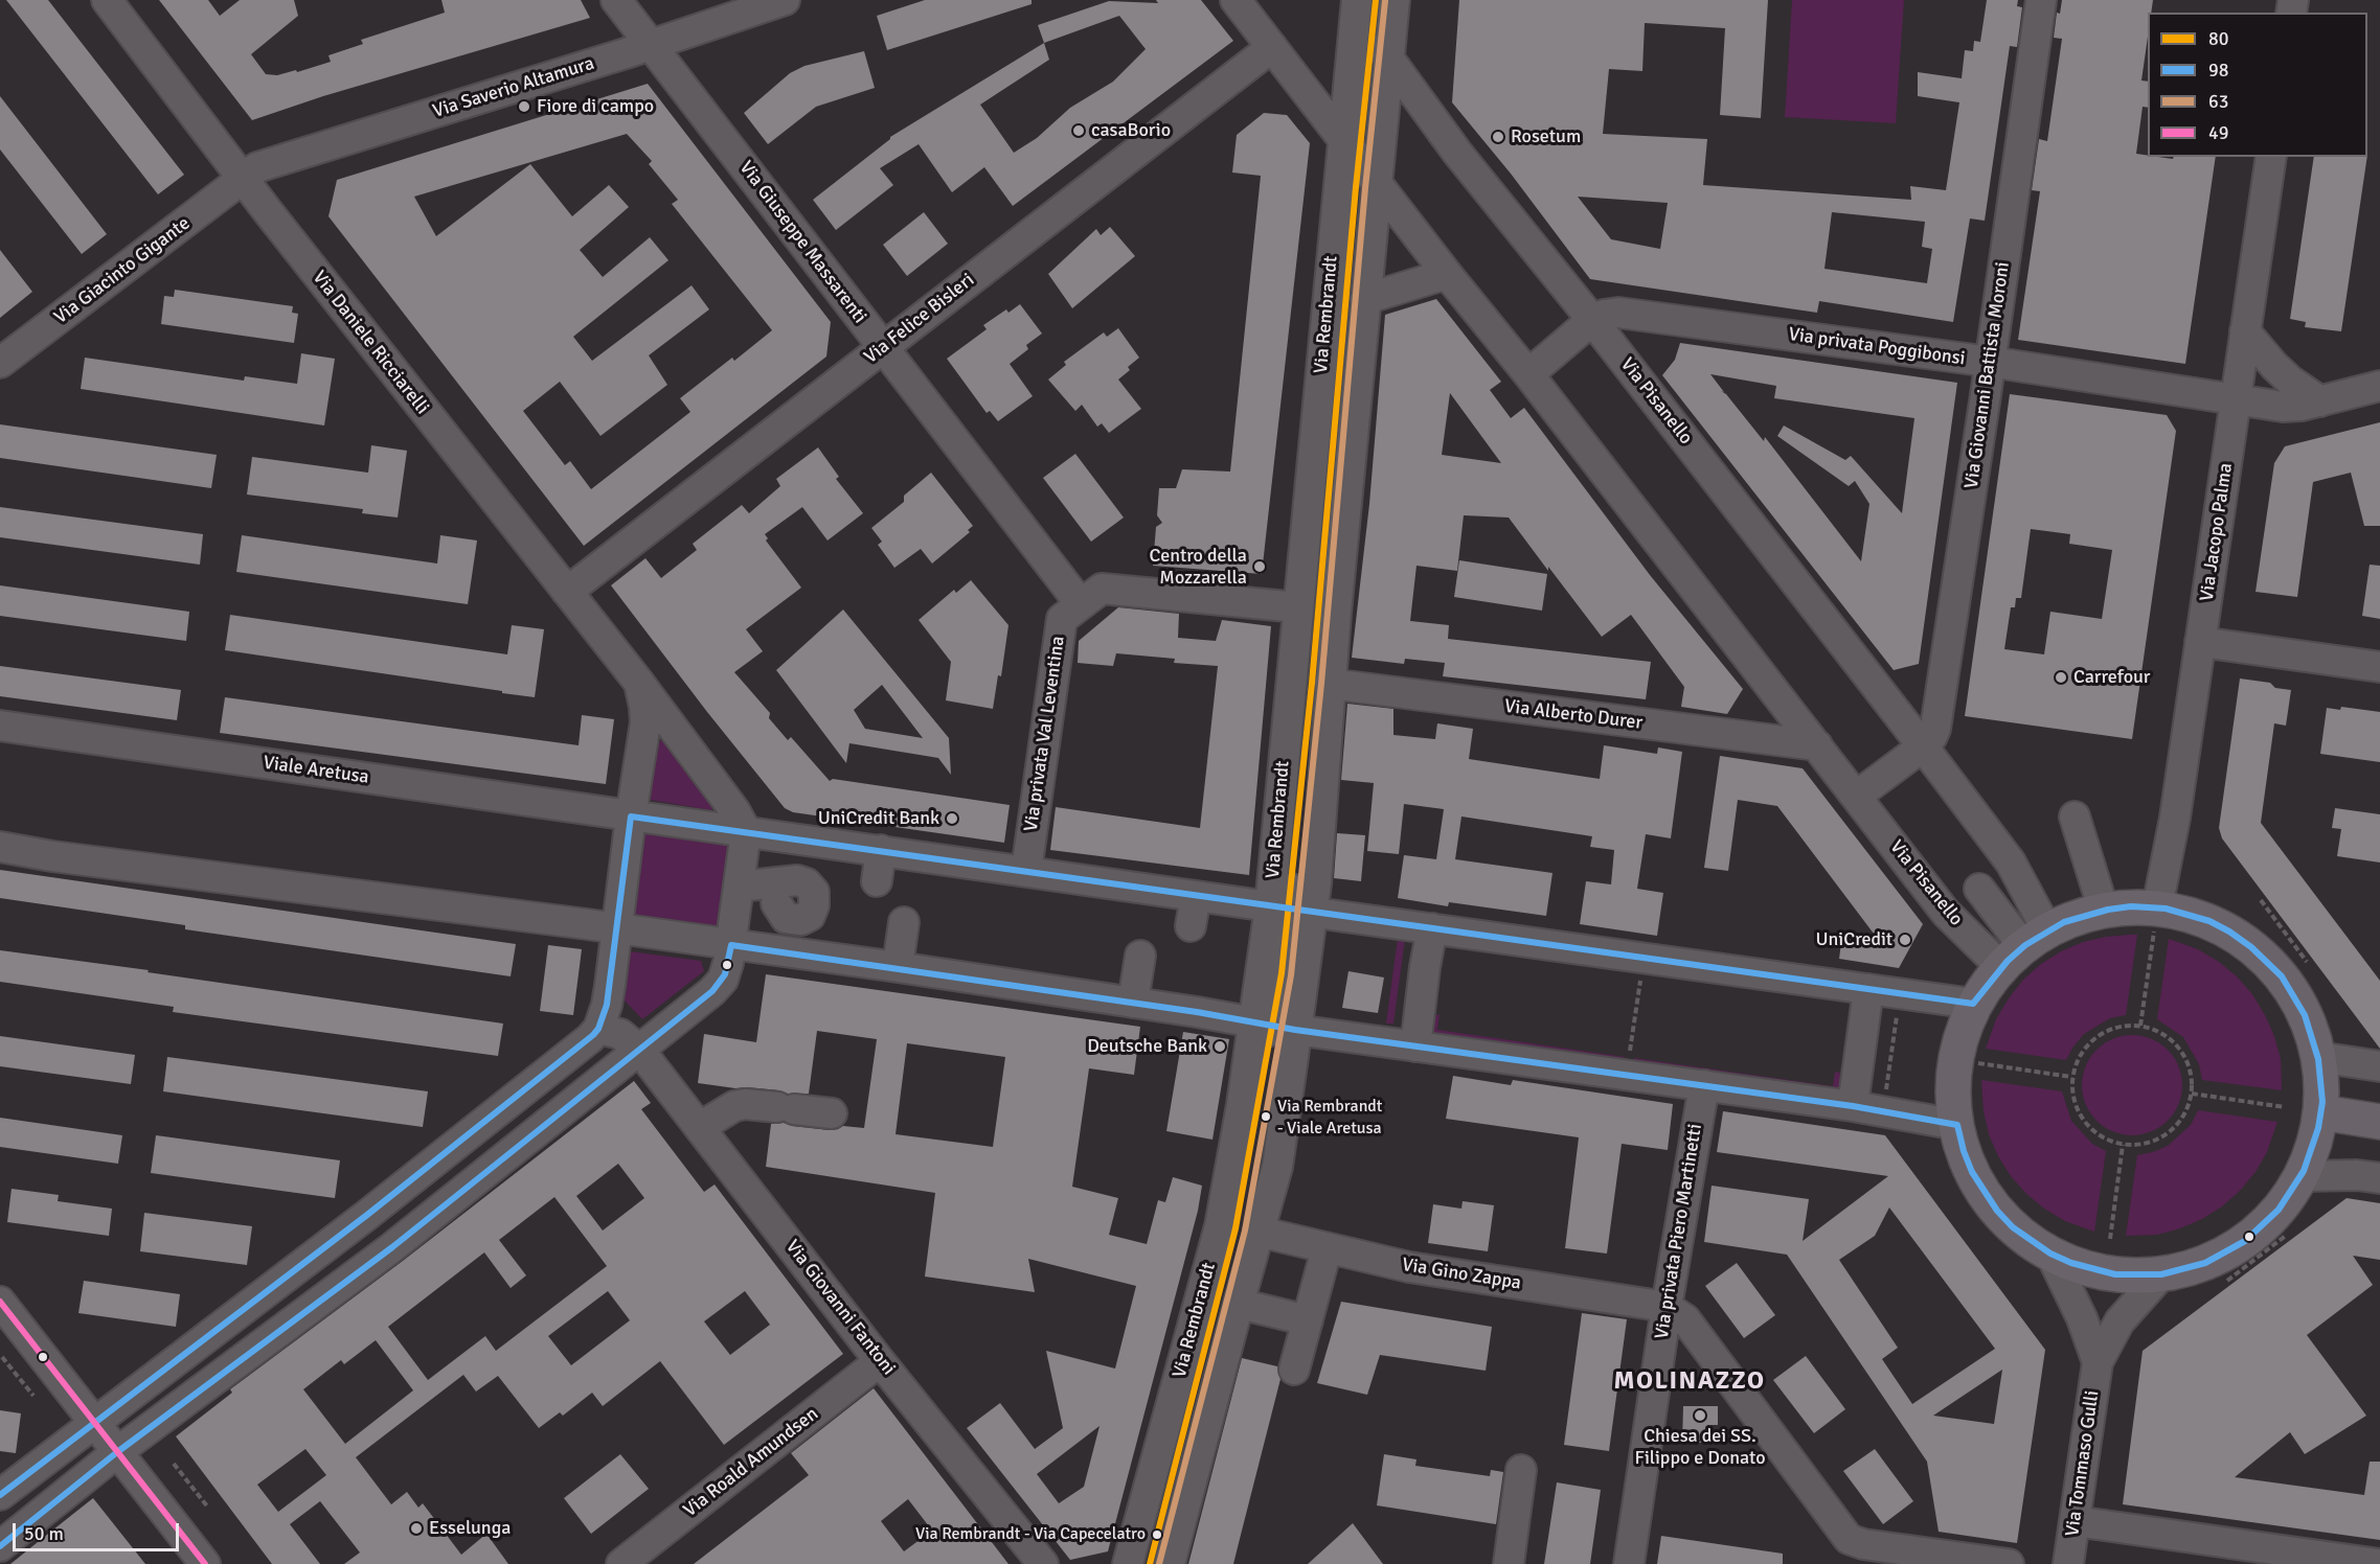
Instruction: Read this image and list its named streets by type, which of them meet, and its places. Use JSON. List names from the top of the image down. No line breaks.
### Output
{"streets":{"street":["Via Saverio Altamura","Via Giuseppe Massarenti","Via Giacinto Gigante","Via Rembrandt","Via Felice Bisleri","Via Daniele Ricciarelli","Via privata Poggibonsi","Via Giovanni Battista Moroni","Via Pisanello","Via Jacopo Palma","Via Alberto Durer","Via privata Val Leventina","Viale Aretusa","Via privata Piero Martinetti","Via Gino Zappa","Via Giovanni Fantoni","Via Roald Amundsen","Via Tommaso Gulli"]},"crossings":[["Via Saverio Altamura","Via Giuseppe Massarenti"],["Via Saverio Altamura","Via Giacinto Gigante"],["Via Saverio Altamura","Via Daniele Ricciarelli"],["Via Giuseppe Massarenti","Via Felice Bisleri"],["Via Giuseppe Massarenti","Via privata Val Leventina"],["Via Giacinto Gigante","Via Daniele Ricciarelli"],["Via Rembrandt","Via Pisanello"],["Via Rembrandt","Via Alberto Durer"],["Via Rembrandt","Via privata Val Leventina"],["Via Rembrandt","Viale Aretusa"],["Via Rembrandt","Via Gino Zappa"],["Via Felice Bisleri","Via Daniele Ricciarelli"],["Via Felice Bisleri","Via Pisanello"],["Via Daniele Ricciarelli","Viale Aretusa"],["Via privata Poggibonsi","Via Giovanni Battista Moroni"],["Via privata Poggibonsi","Via Pisanello"],["Via privata Poggibonsi","Via Jacopo Palma"],["Via Giovanni Battista Moroni","Via Pisanello"],["Via Pisanello","Via Alberto Durer"],["Via privata Val Leventina","Viale Aretusa"],["Via privata Piero Martinetti","Via Gino Zappa"],["Via Giovanni Fantoni","Via Roald Amundsen"]],"districts":["MOLINAZZO"],"places":["Fiore di campo","casaBorio","Rosetum","Centro della Mozzarella","Carrefour","UniCredit Bank","UniCredit","Deutsche Bank","Via Rembrandt - Viale Aretusa","Chiesa dei SS. Filippo e Donato","Esselunga","Via Rembrandt - Via Capecelatro"],"lines":["transit line 80","transit line 63","transit line 98","transit line 49"],"legend":["80","98","63","49"],"scale_bar":"50 m"}
